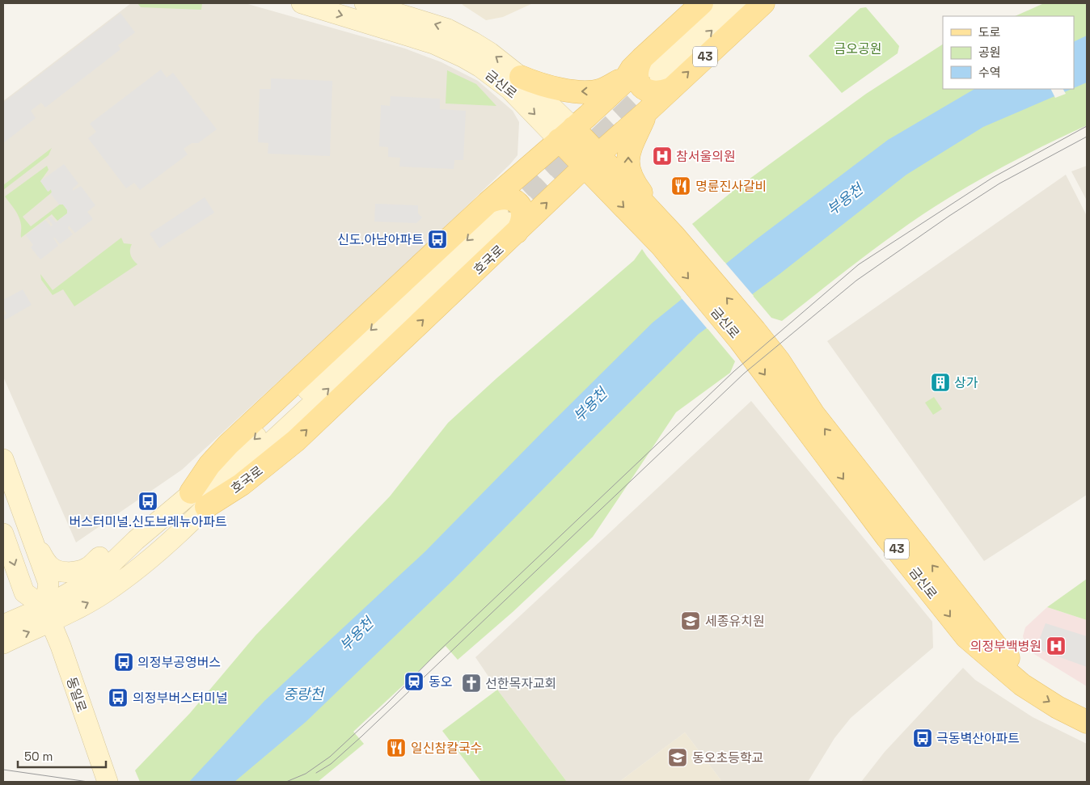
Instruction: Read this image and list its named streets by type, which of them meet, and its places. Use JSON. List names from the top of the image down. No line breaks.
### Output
{"streets":{"main road":["43","금신로","호국로"],"street":["동일로"]},"crossings":[["43","금신로"],["43","호국로"],["금신로","호국로"],["호국로","동일로"]],"water":["부용천","중랑천"],"parks":["금오공원"],"places":{"hospital":["참서울의원","의정부백병원"],"restaurant":["명륜진사갈비","일신참칼국수"],"bus stop":["신도.아남아파트","버스터미널.신도브레뉴아파트","의정부공영버스","의정부버스터미널","극동벽산아파트"],"building":["상가"],"school or university":["세종유치원","동오초등학교"],"station":["동오"],"church":["선한목자교회"]},"legend":["도로","공원","수역"],"scale_bar":"50 m"}
